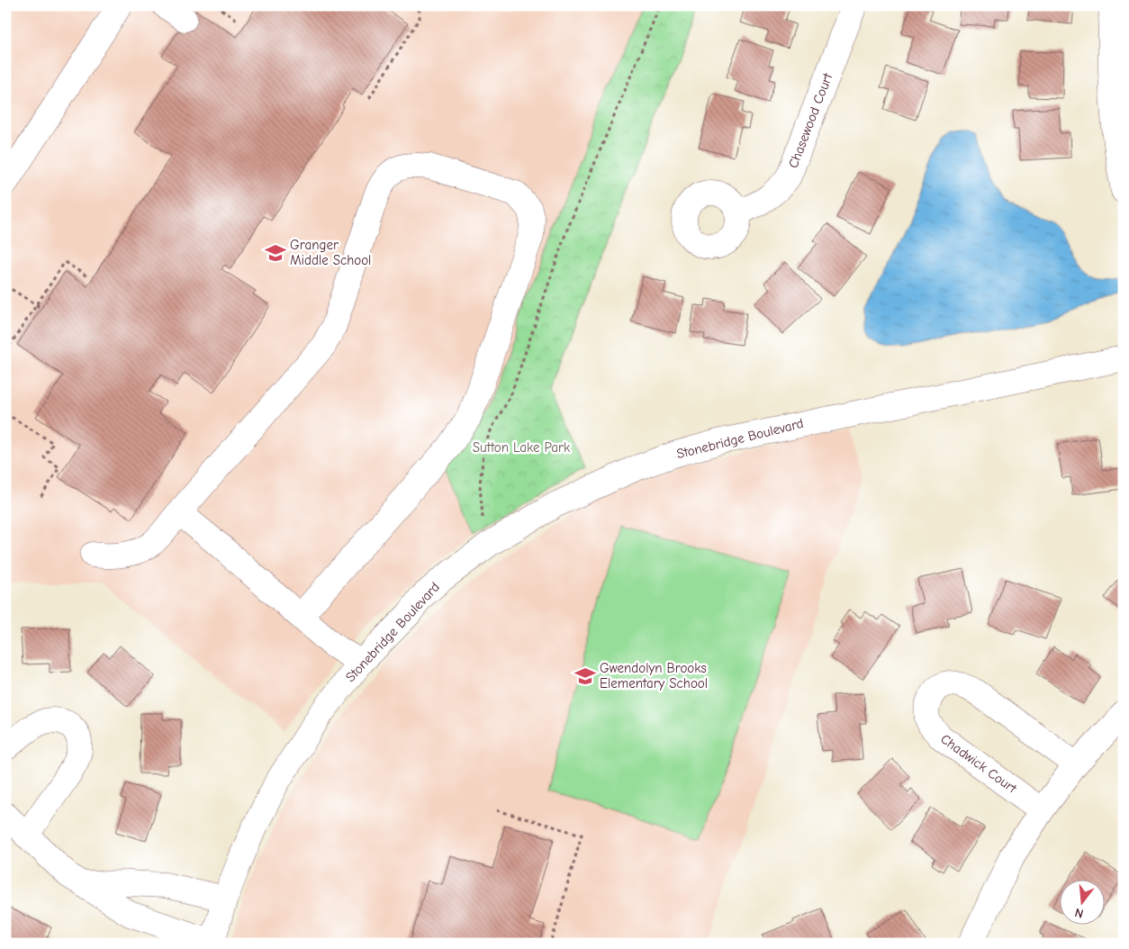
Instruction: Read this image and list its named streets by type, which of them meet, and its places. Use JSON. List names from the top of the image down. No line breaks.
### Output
{"streets":{"street":["Chasewood Court","Stonebridge Boulevard","Chadwick Court"]},"parks":["Sutton Lake Park"],"places":{"school or university":["Granger Middle School","Gwendolyn Brooks Elementary School"]},"north":"bottom"}
